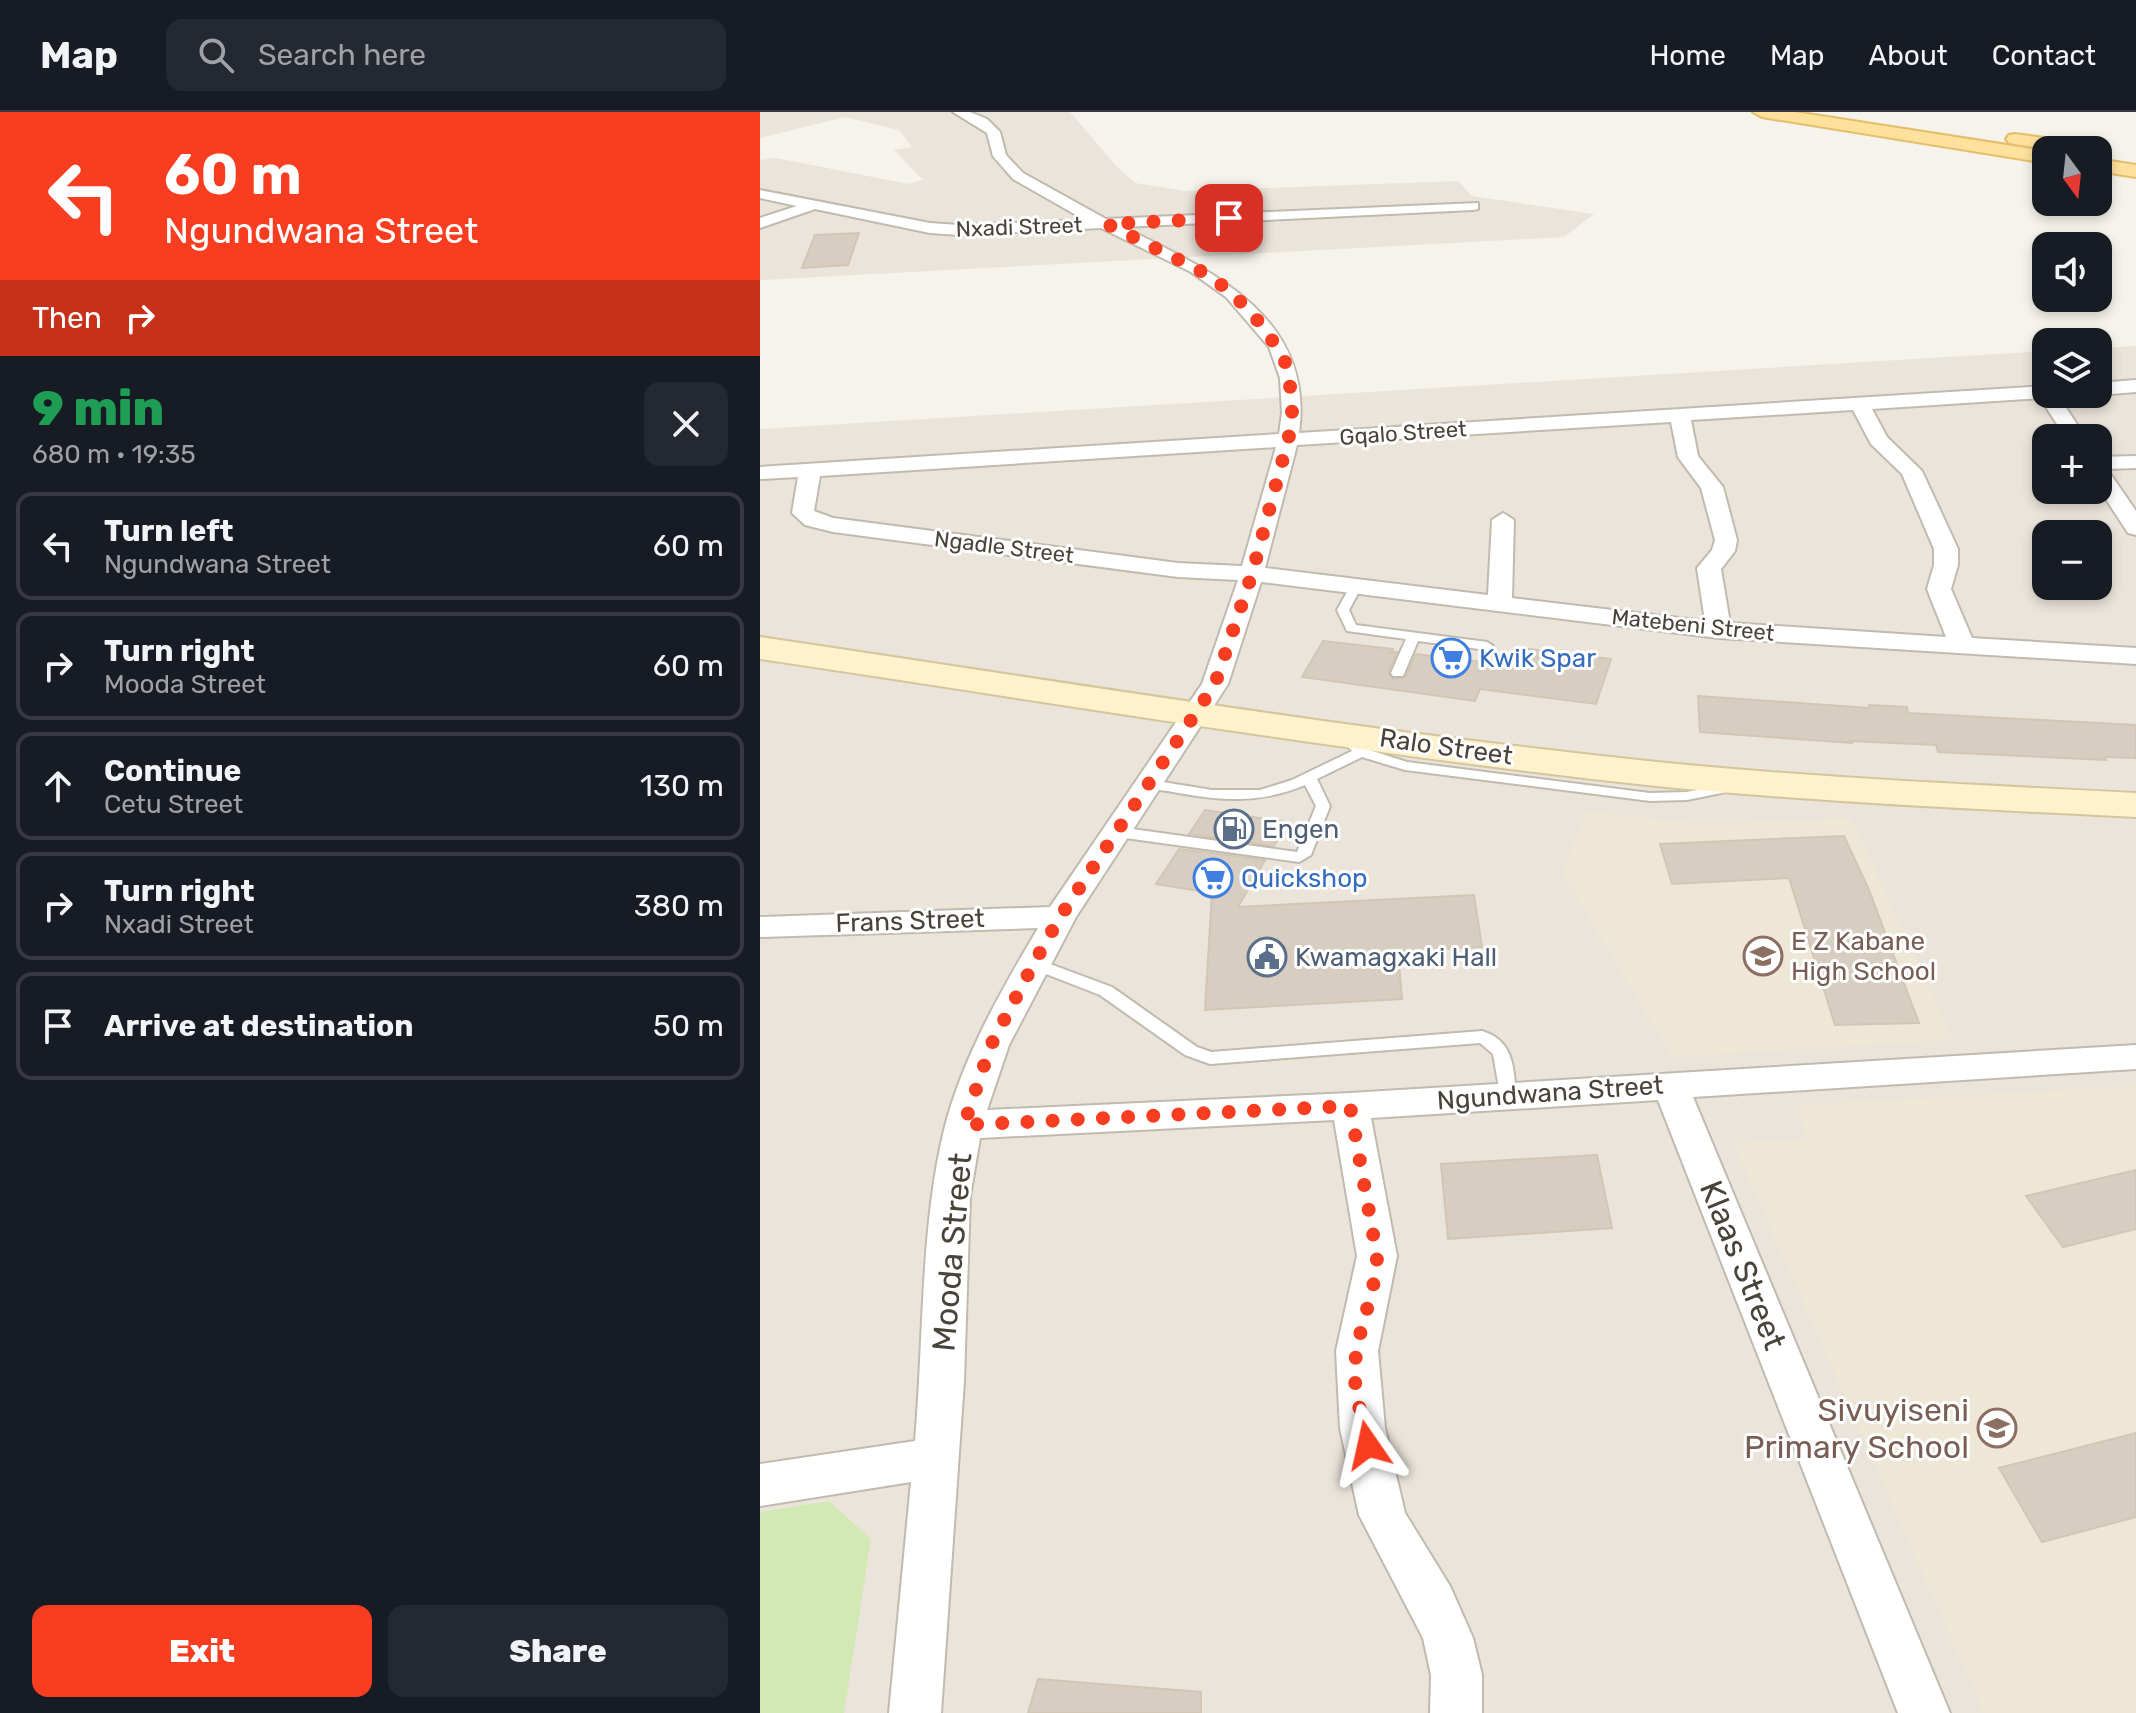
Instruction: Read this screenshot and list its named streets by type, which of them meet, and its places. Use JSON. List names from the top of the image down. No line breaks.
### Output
{"streets":{"street":["Nxadi Street","Gqalo Street","Ngadle Street","Matebeni Street","Ralo Street","Frans Street","Ngundwana Street","Mooda Street","Klaas Street"]},"crossings":[["Nxadi Street","Mooda Street"],["Gqalo Street","Ngadle Street"],["Gqalo Street","Mooda Street"],["Ngadle Street","Matebeni Street"],["Ngadle Street","Mooda Street"],["Matebeni Street","Mooda Street"],["Ralo Street","Mooda Street"],["Frans Street","Mooda Street"],["Ngundwana Street","Mooda Street"],["Ngundwana Street","Klaas Street"]],"places":{"supermarket":["Kwik Spar","Quickshop"],"fuel station":["Engen"],"school or university":["E Z Kabane High School","Sivuyiseni Primary School"],"public building":["Kwamagxaki Hall"]},"north":"bottom","page":{"header":"Map","search":"Search here","nav":["Home","Map","About","Contact"],"turn":["60 m","Ngundwana Street"],"map_buttons":["+","−"],"then":"Then","heading":["9 min","680 m · 19:35"],"list":[{"name":"Turn left","note":"Ngundwana Street","value":"60 m"},{"name":"Turn right","note":"Mooda Street","value":"60 m"},{"name":"Continue","note":"Cetu Street","value":"130 m"},{"name":"Turn right","note":"Nxadi Street","value":"380 m"},{"name":"Arrive at destination","value":"50 m"}],"buttons":["Exit","Share"]}}
